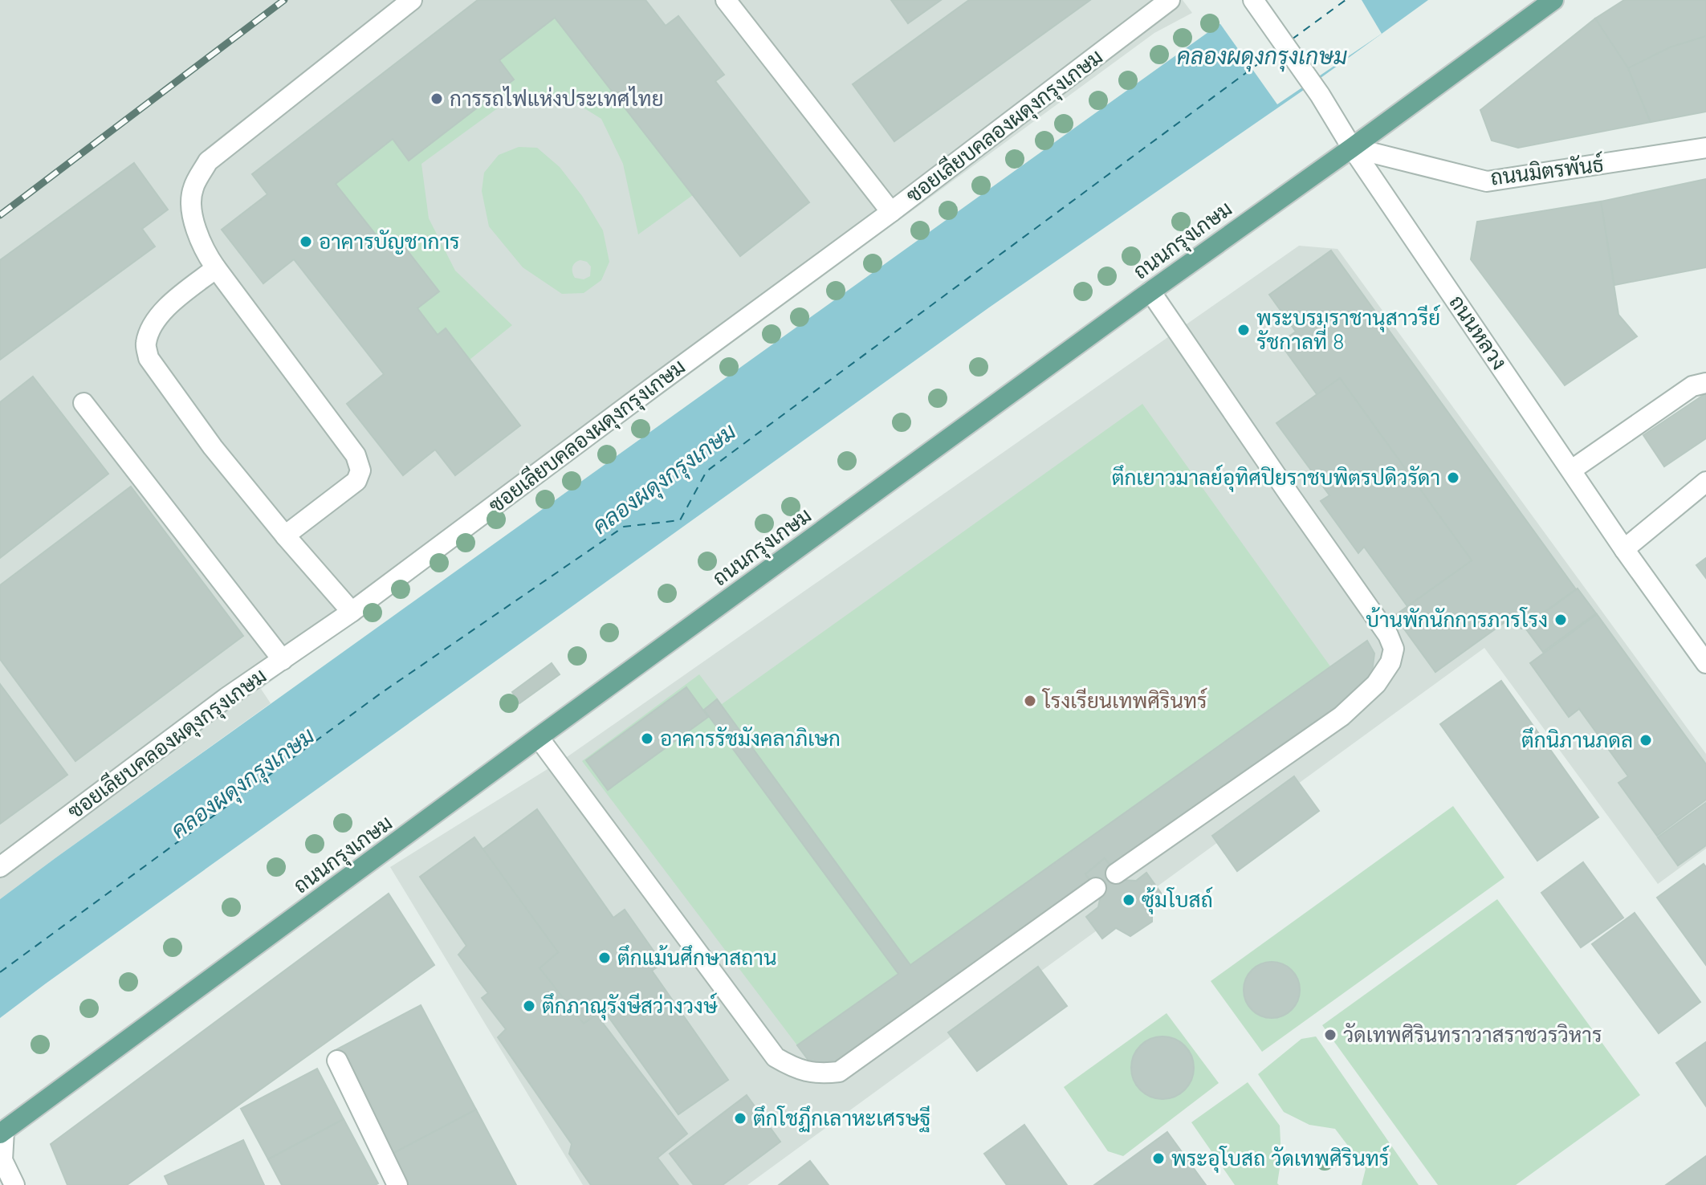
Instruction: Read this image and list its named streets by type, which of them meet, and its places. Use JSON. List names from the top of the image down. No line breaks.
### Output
{"streets":{"main road":["ถนนกรุงเกษม"],"street":["ซอยเลียบคลองผดุงกรุงเกษม","ถนนมิตรพันธ์","ถนนหลวง"]},"crossings":[["ถนนมิตรพันธ์","ถนนกรุงเกษม"],["ถนนมิตรพันธ์","ถนนหลวง"],["ถนนกรุงเกษม","ถนนหลวง"]],"water":["คลองผดุงกรุงเกษม"],"places":["การรถไฟแห่งประเทศไทย","อาคารบัญชาการ","พระบรมราชานุสาวรีย์ รัชกาลที่ 8","ตึกเยาวมาลย์อุทิศปิยราชบพิตรปดิวรัดา","บ้านพักนักการภารโรง","โรงเรียนเทพศิรินทร์","อาคารรัชมังคลาภิเษก","ตึกนิภานภดล","ซุ้มโบสถ์","ตึกแม้นศึกษาสถาน","ตึกภาณุรังษีสว่างวงษ์","วัดเทพศิรินทราวาสราชวรวิหาร","ตึกโชฏึกเลาหะเศรษฐี","พระอุโบสถ วัดเทพศิรินทร์"]}
